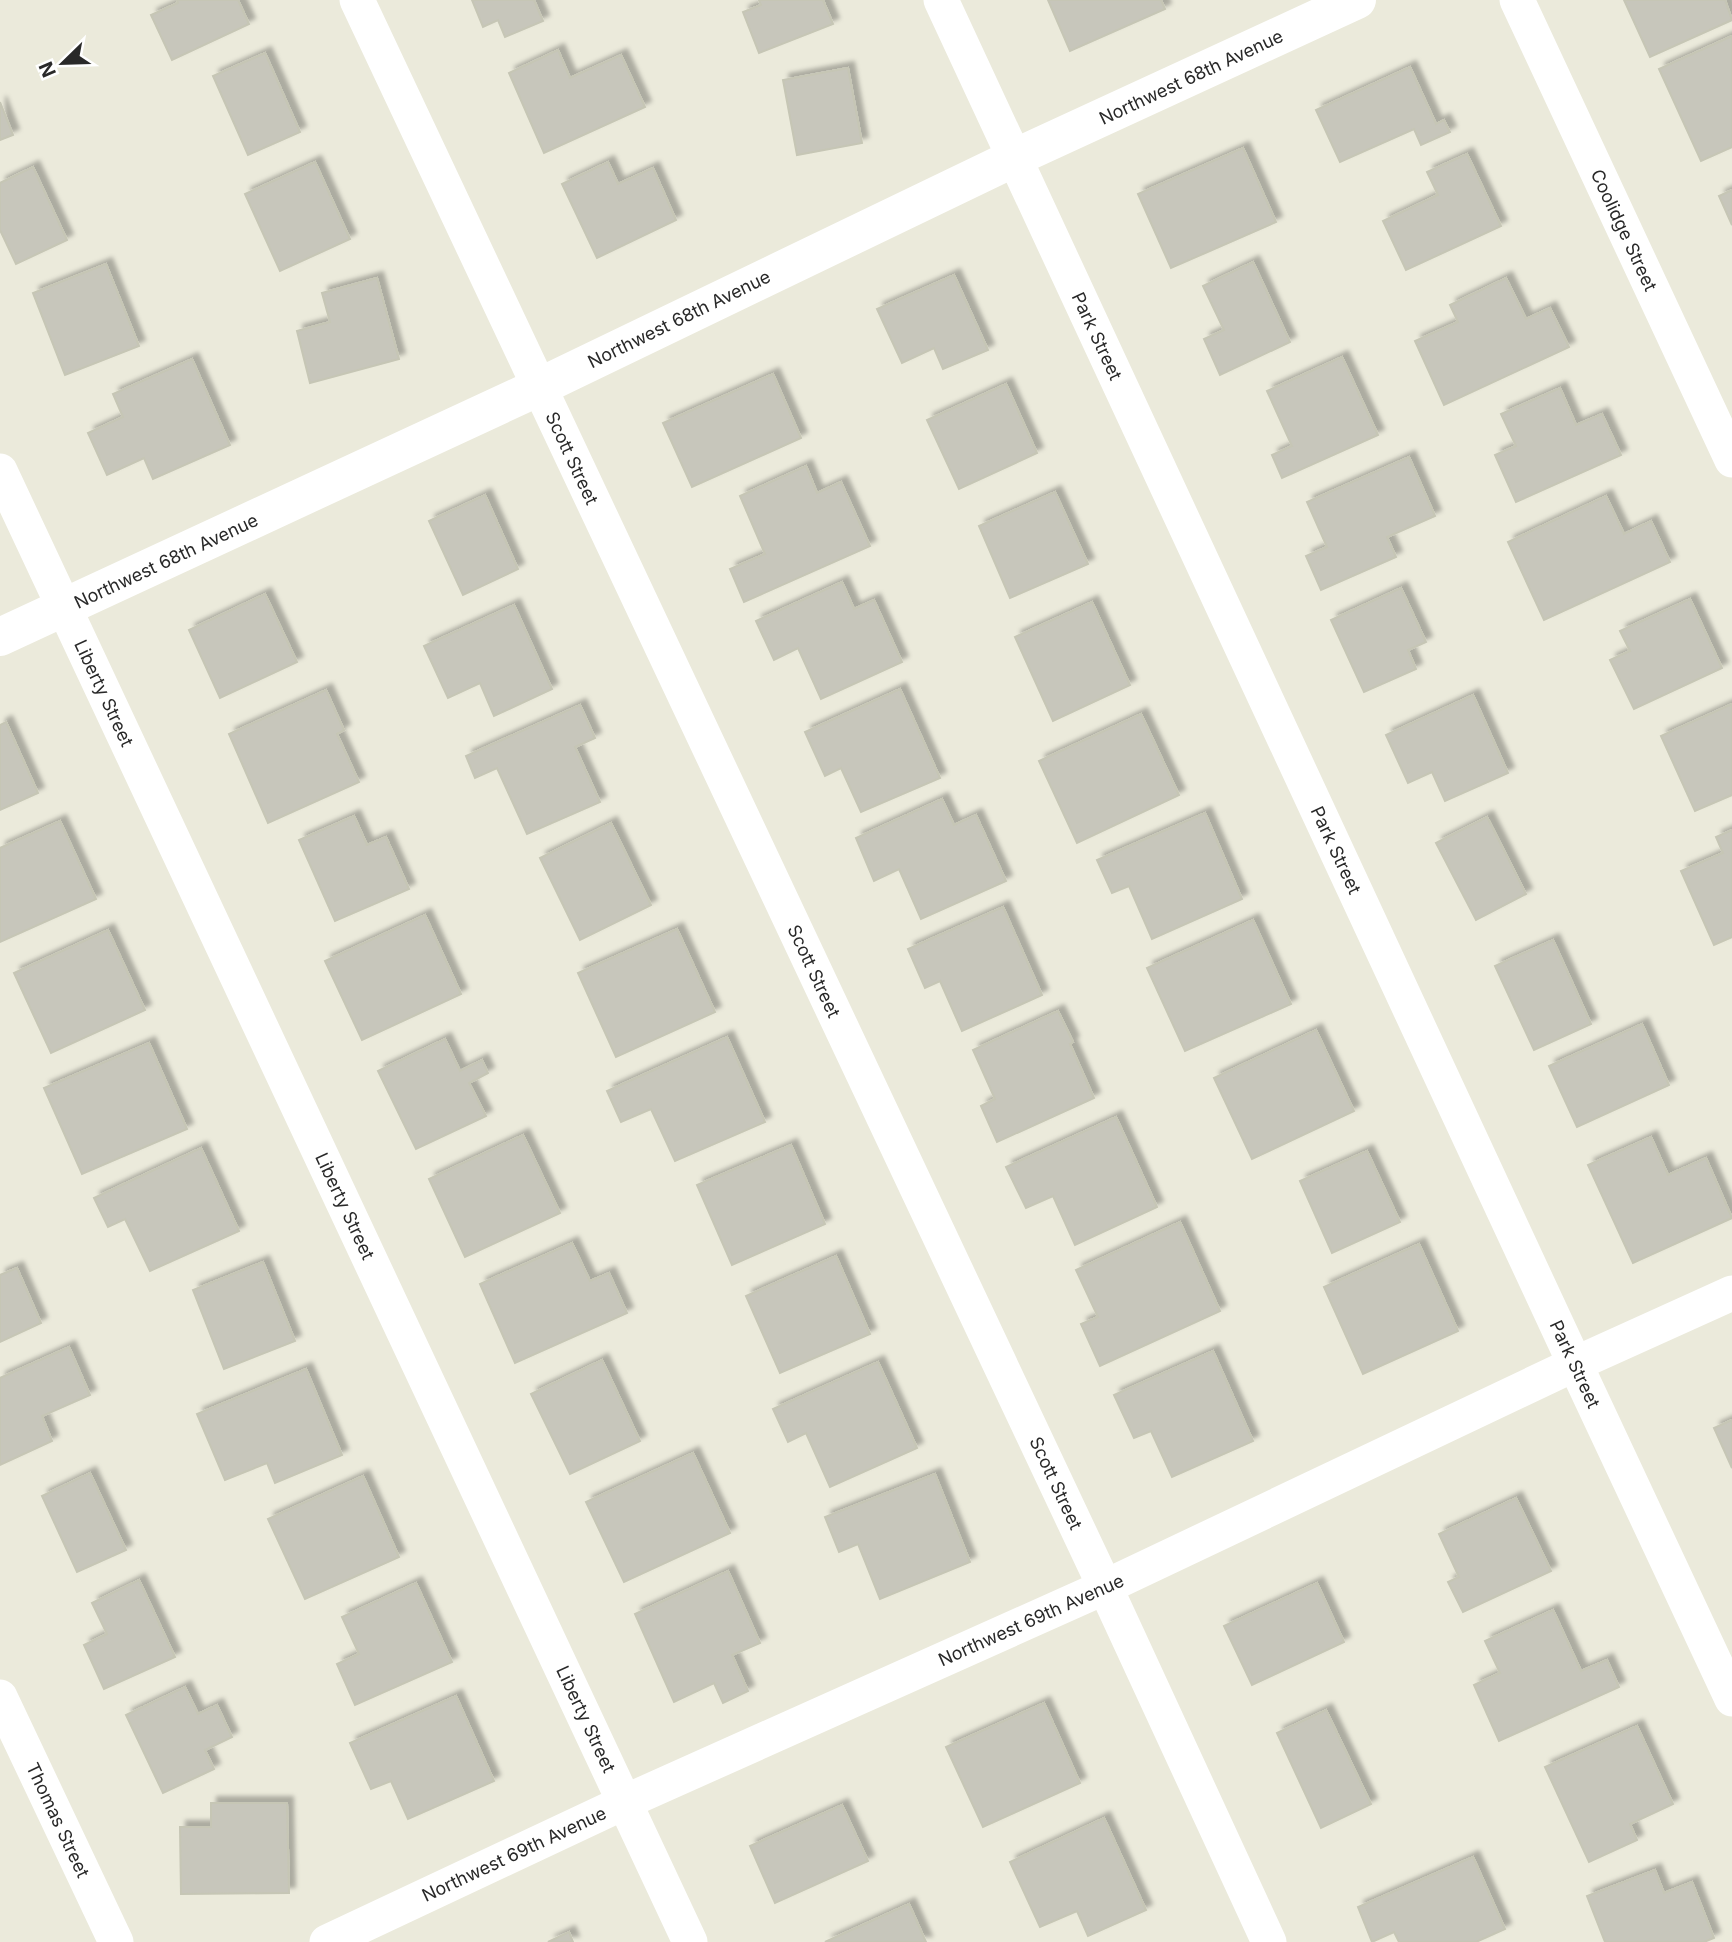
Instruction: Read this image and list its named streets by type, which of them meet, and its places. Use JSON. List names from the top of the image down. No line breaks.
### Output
{"streets":{"street":["Northwest 68th Avenue","Coolidge Street","Park Street","Scott Street","Liberty Street","Northwest 69th Avenue","Thomas Street"]},"crossings":[["Northwest 68th Avenue","Park Street"],["Northwest 68th Avenue","Scott Street"],["Northwest 68th Avenue","Liberty Street"],["Park Street","Northwest 69th Avenue"],["Scott Street","Northwest 69th Avenue"],["Liberty Street","Northwest 69th Avenue"]],"north":"bottom left"}
